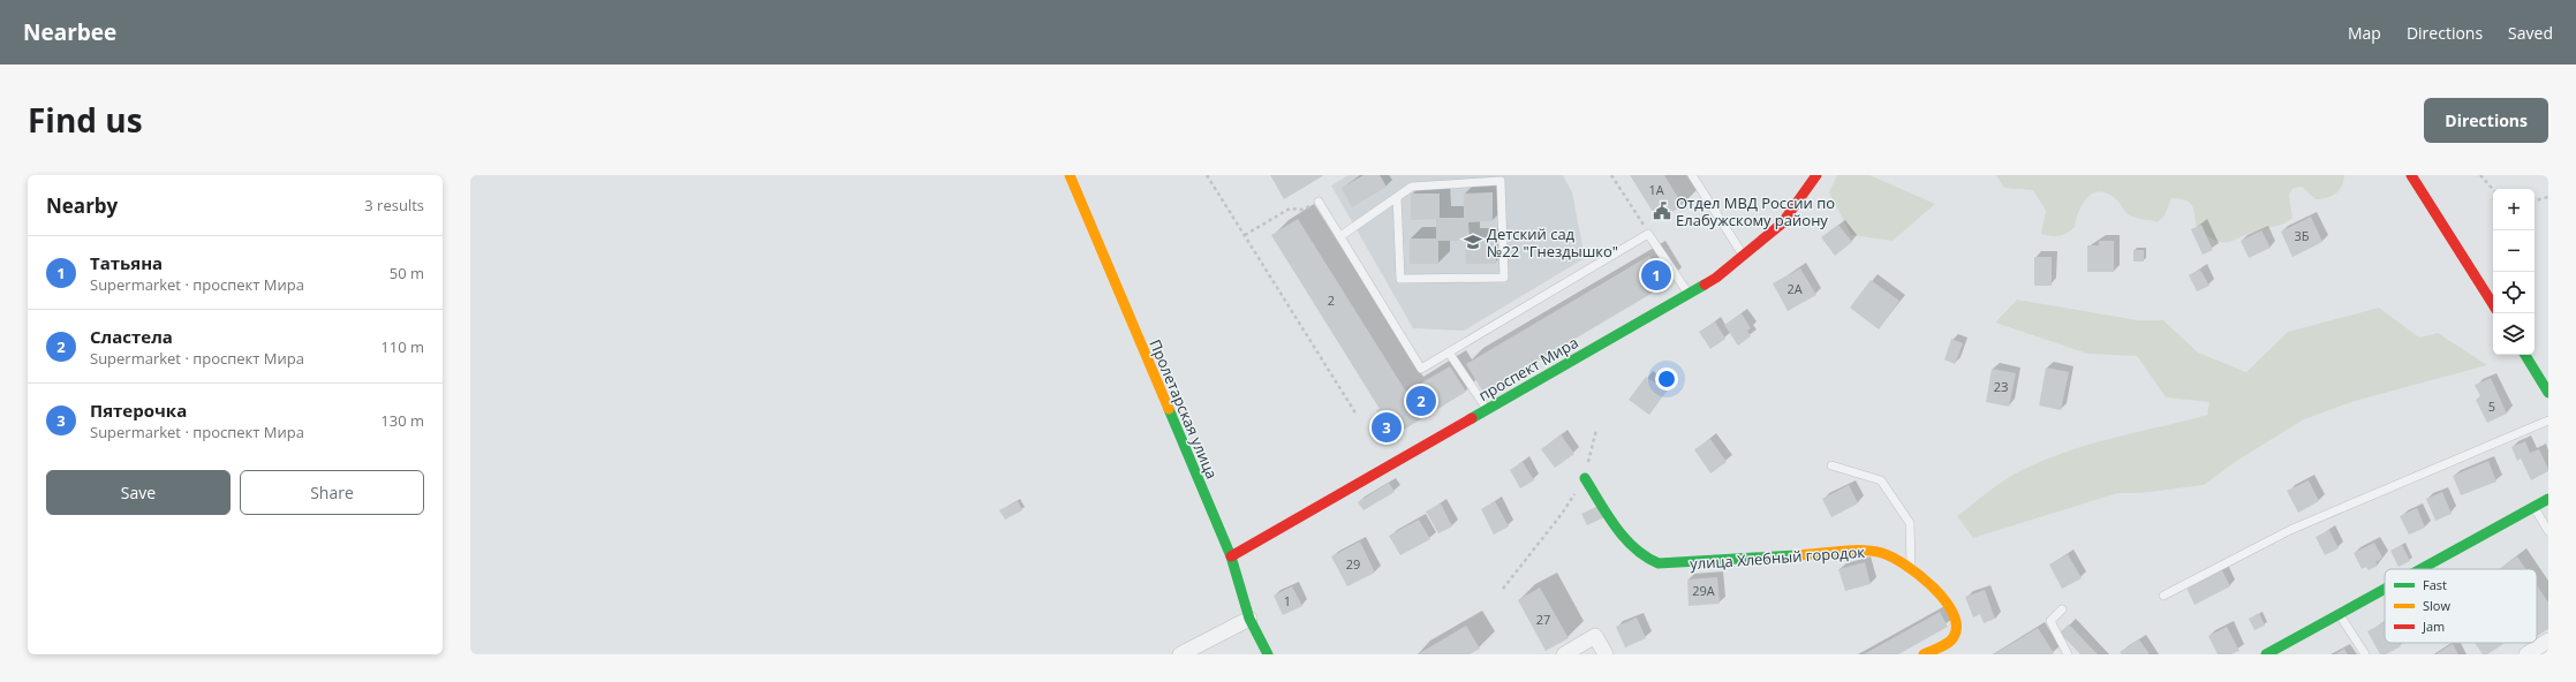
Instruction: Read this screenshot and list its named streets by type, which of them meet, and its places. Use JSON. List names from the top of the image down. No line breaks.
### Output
{"streets":{"street":["проспект Мира","Пролетарская улица","улица Хлебный городок"]},"crossings":[["проспект Мира","Пролетарская улица"]],"places":{"public building":["Отдел МВД России по Елабужскому району"],"school or university":["Детский сад №22 \"Гнездышко\""]},"house_numbers":["1А","3Б","2А","2","2З","5","29","29А","1","27"],"legend":["Fast","Slow","Jam"],"page":{"header":"Nearbee","nav":["Map","Directions","Saved"],"title":"Find us","buttons":["Directions",["Save","Share"]],"heading":["Nearby","3 results"],"map_buttons":["+","−"],"list":[{"mark":"1","name":"Татьяна","note":"Supermarket · проспект Мира","value":"50 m"},{"mark":"2","name":"Сластела","note":"Supermarket · проспект Мира","value":"110 m"},{"mark":"3","name":"Пятерочка","note":"Supermarket · проспект Мира","value":"130 m"}],"pins":["1","2","3"]}}
